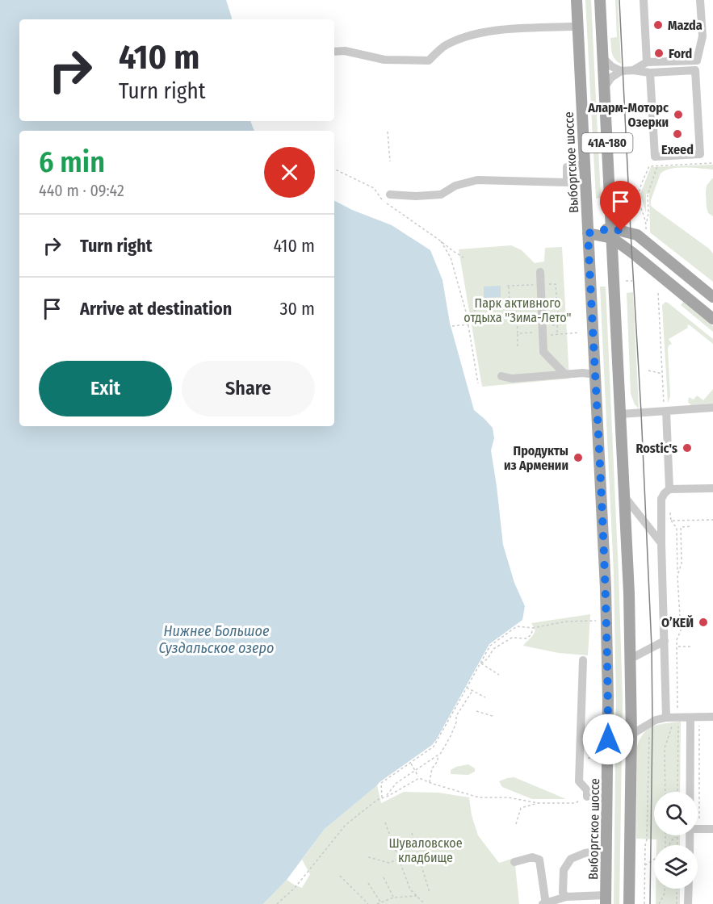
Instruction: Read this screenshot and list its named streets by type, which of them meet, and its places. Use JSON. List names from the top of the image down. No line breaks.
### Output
{"streets":{"main road":["41А-180","Выборгское шоссе"]},"water":["Нижнее Большое Суздальское озеро"],"parks":["Парк активного отдыха \"Зима-Лето\"","Шуваловское кладбище"],"places":["Mazda","Ford","Аларм-Моторс Озерки","Exeed","Rostic's","Продукты из Армении","О’КЕЙ"],"page":{"turn":["410 m","Turn right"],"heading":["6 min","440 m · 09:42"],"list":[{"name":"Turn right","value":"410 m"},{"name":"Arrive at destination","value":"30 m"}],"buttons":["Exit","Share"]}}
